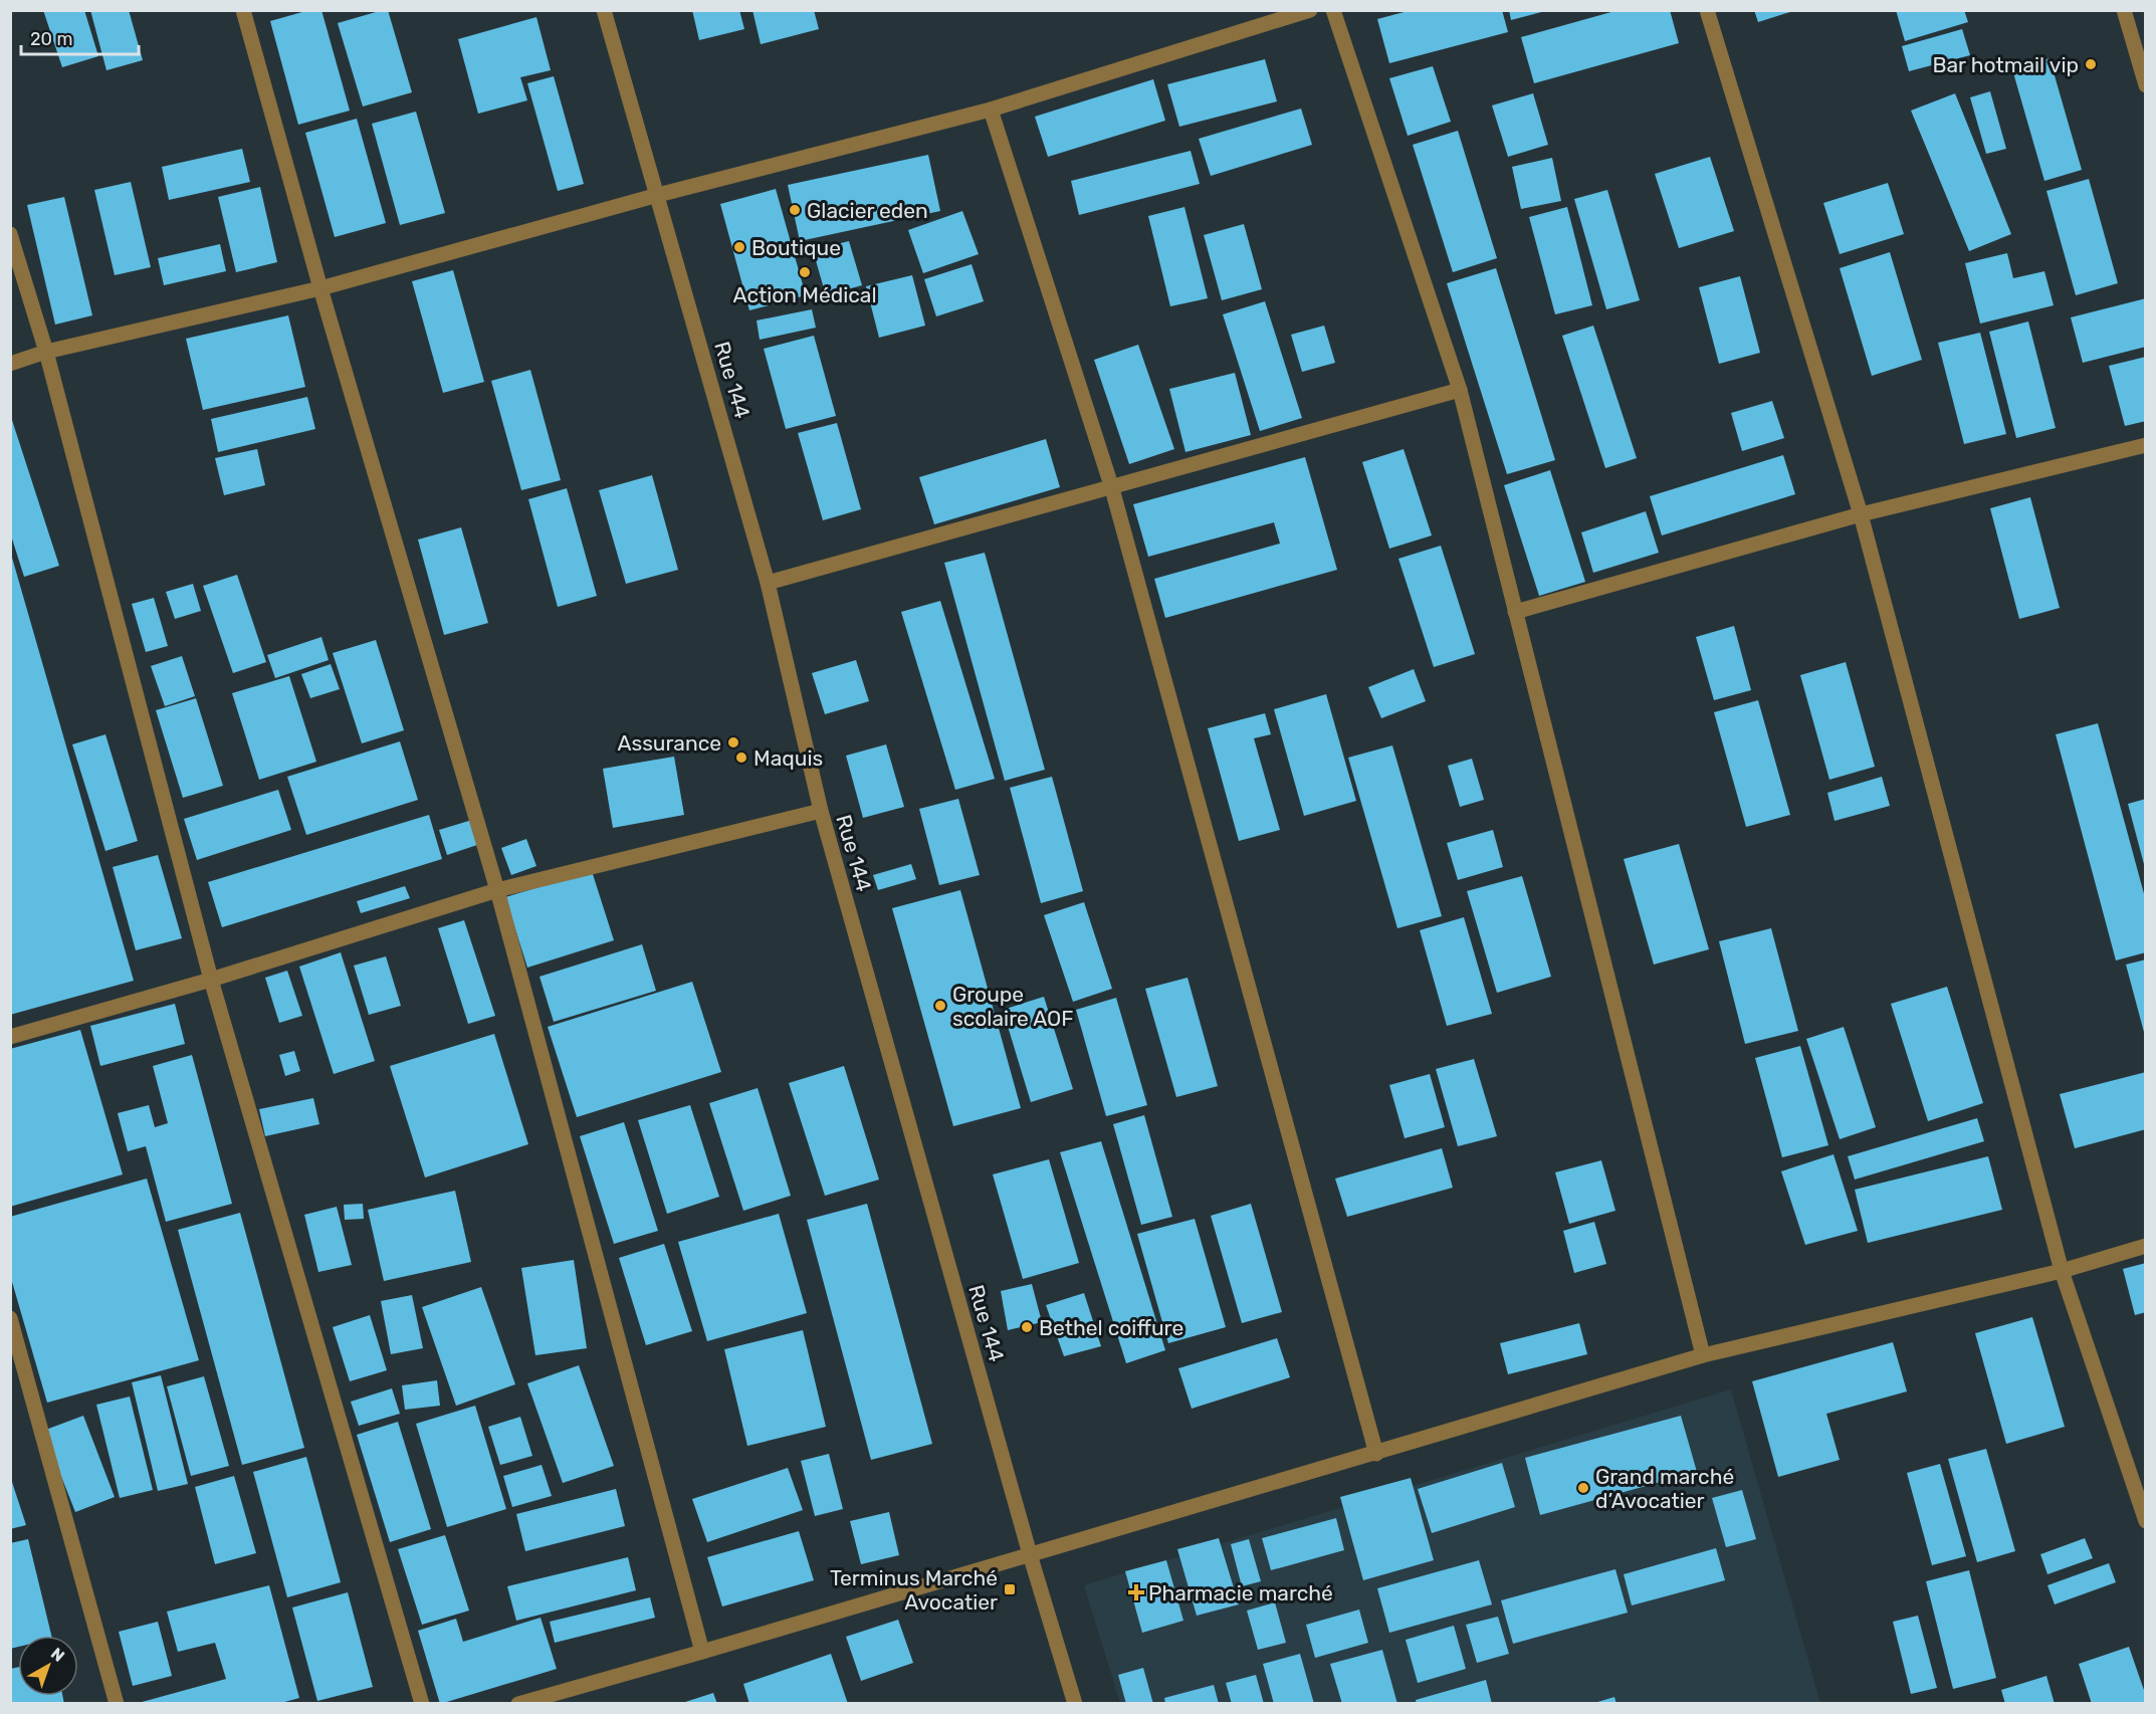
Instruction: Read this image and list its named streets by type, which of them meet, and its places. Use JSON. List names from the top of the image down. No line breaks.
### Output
{"streets":{"street":["Rue 144"]},"places":{"other":["Bar hotmail vip","Glacier eden","Boutique","Action Médical","Assurance","Maquis","Groupe scolaire AOF","Bethel coiffure","Grand marché d’Avocatier"],"transit":["Terminus Marché Avocatier"],"health":["Pharmacie marché"]},"scale_bar":"20 m","north":"top right"}
